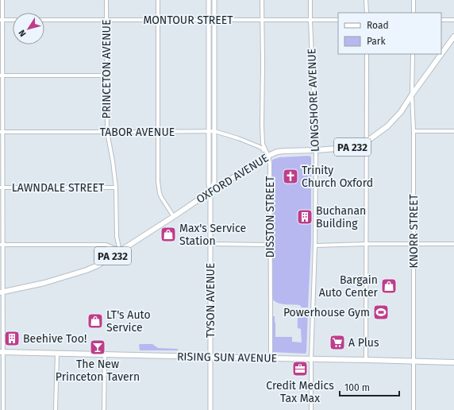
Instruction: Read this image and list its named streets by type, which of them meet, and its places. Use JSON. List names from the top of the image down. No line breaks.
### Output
{"streets":{"main road":["PA 232","OXFORD AVENUE","RISING SUN AVENUE"],"street":["MONTOUR STREET","PRINCETON AVENUE","LONGSHORE AVENUE","TABOR AVENUE","LAWNDALE STREET","DISSTON STREET","KNORR STREET","TYSON AVENUE"]},"crossings":[["MONTOUR STREET","PRINCETON AVENUE"],["MONTOUR STREET","LONGSHORE AVENUE"],["MONTOUR STREET","DISSTON STREET"],["MONTOUR STREET","TYSON AVENUE"],["PRINCETON AVENUE","TABOR AVENUE"],["PRINCETON AVENUE","OXFORD AVENUE"],["PRINCETON AVENUE","LAWNDALE STREET"],["LONGSHORE AVENUE","OXFORD AVENUE"],["LONGSHORE AVENUE","RISING SUN AVENUE"],["TABOR AVENUE","OXFORD AVENUE"],["TABOR AVENUE","DISSTON STREET"],["TABOR AVENUE","TYSON AVENUE"],["OXFORD AVENUE","DISSTON STREET"],["OXFORD AVENUE","KNORR STREET"],["OXFORD AVENUE","TYSON AVENUE"],["DISSTON STREET","RISING SUN AVENUE"],["KNORR STREET","RISING SUN AVENUE"],["TYSON AVENUE","RISING SUN AVENUE"]],"places":{"church":["Trinity Church Oxford"],"building":["Buchanan Building","Beehive Too!"],"shop":["Max's Service Station","Bargain Auto Center","LT's Auto Service"],"sports":["Powerhouse Gym"],"supermarket":["A Plus"],"bar":["The New Princeton Tavern"],"office":["Credit Medics Tax Max"]},"legend":["Road","Park"],"scale_bar":"100 m","north":"bottom left"}
